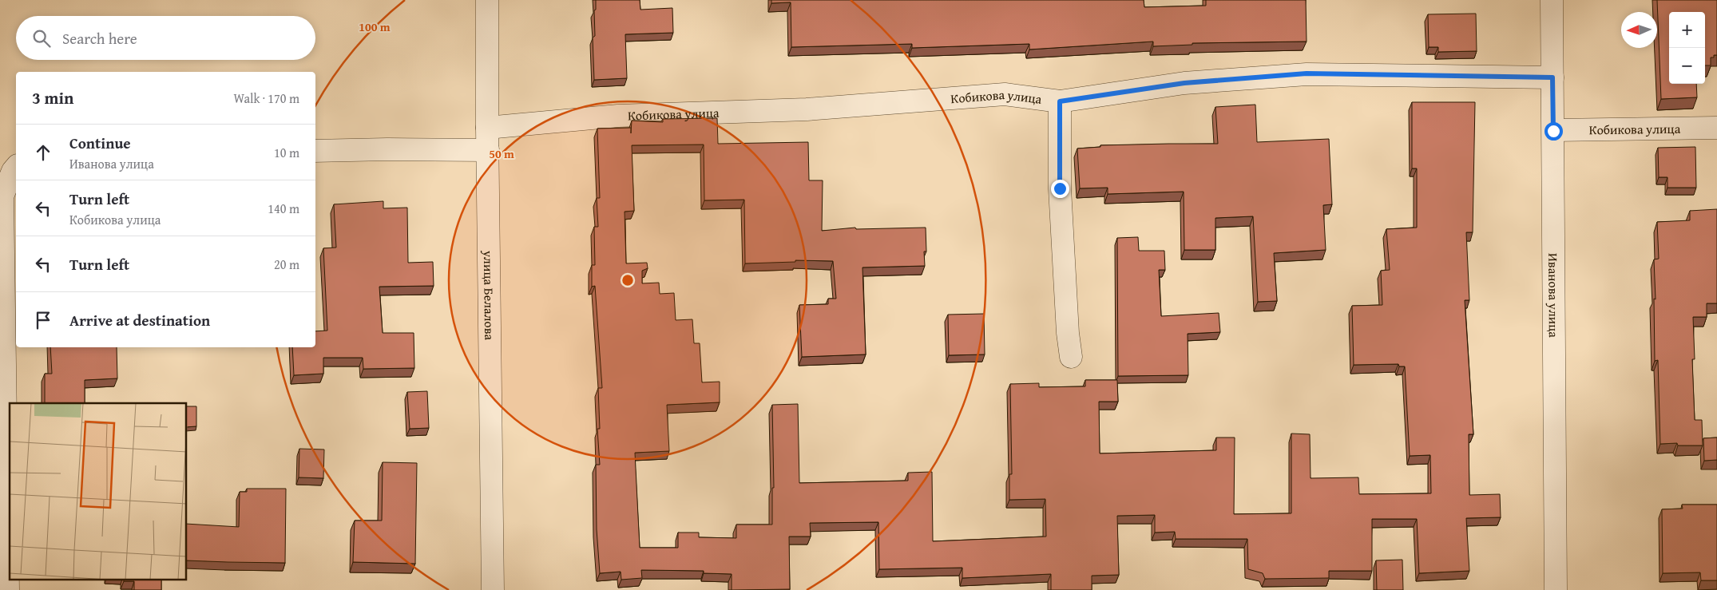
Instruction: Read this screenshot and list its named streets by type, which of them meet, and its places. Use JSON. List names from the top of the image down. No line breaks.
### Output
{"streets":{"street":["Кобикова улица","улица Белалова","Иванова улица"]},"crossings":[["Кобикова улица","улица Белалова"],["Кобикова улица","Иванова улица"]],"north":"left","page":{"map_buttons":["+","−"],"search":"Search here","heading":["3 min","Walk · 170 m"],"list":[["Continue","Иванова улица","10 m"],["Turn left","Кобикова улица","140 m"],["Turn left","20 m"],"Arrive at destination"]},"rings":["100 m","50 m"]}
